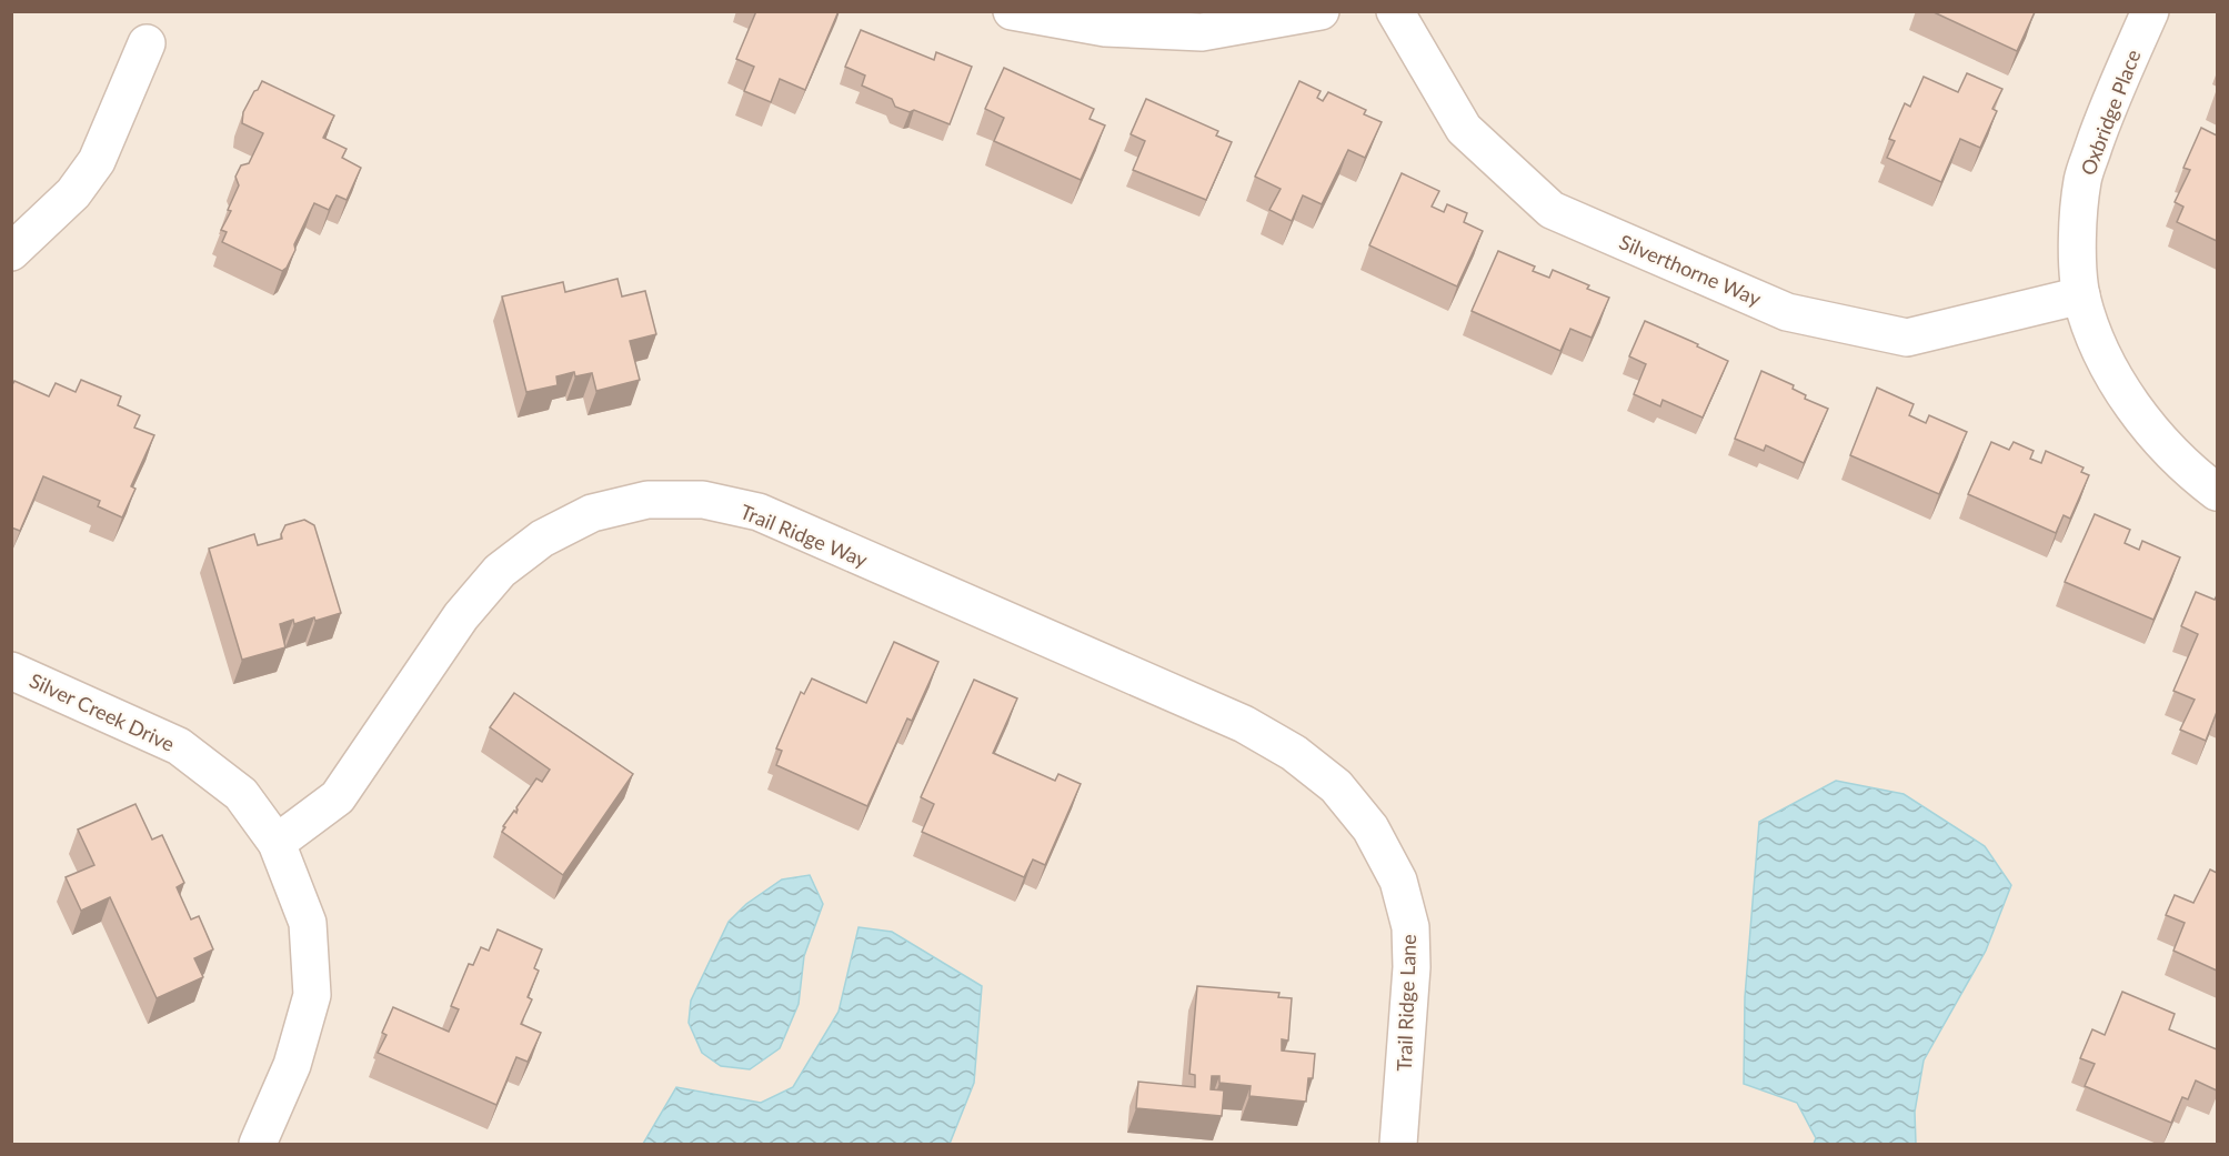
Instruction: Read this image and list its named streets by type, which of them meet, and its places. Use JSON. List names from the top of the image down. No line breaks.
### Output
{"streets":{"street":["Oxbridge Place","Silverthorne Way","Trail Ridge Way","Silver Creek Drive","Trail Ridge Lane"]},"crossings":[["Oxbridge Place","Silverthorne Way"],["Trail Ridge Way","Silver Creek Drive"],["Trail Ridge Way","Trail Ridge Lane"]]}
